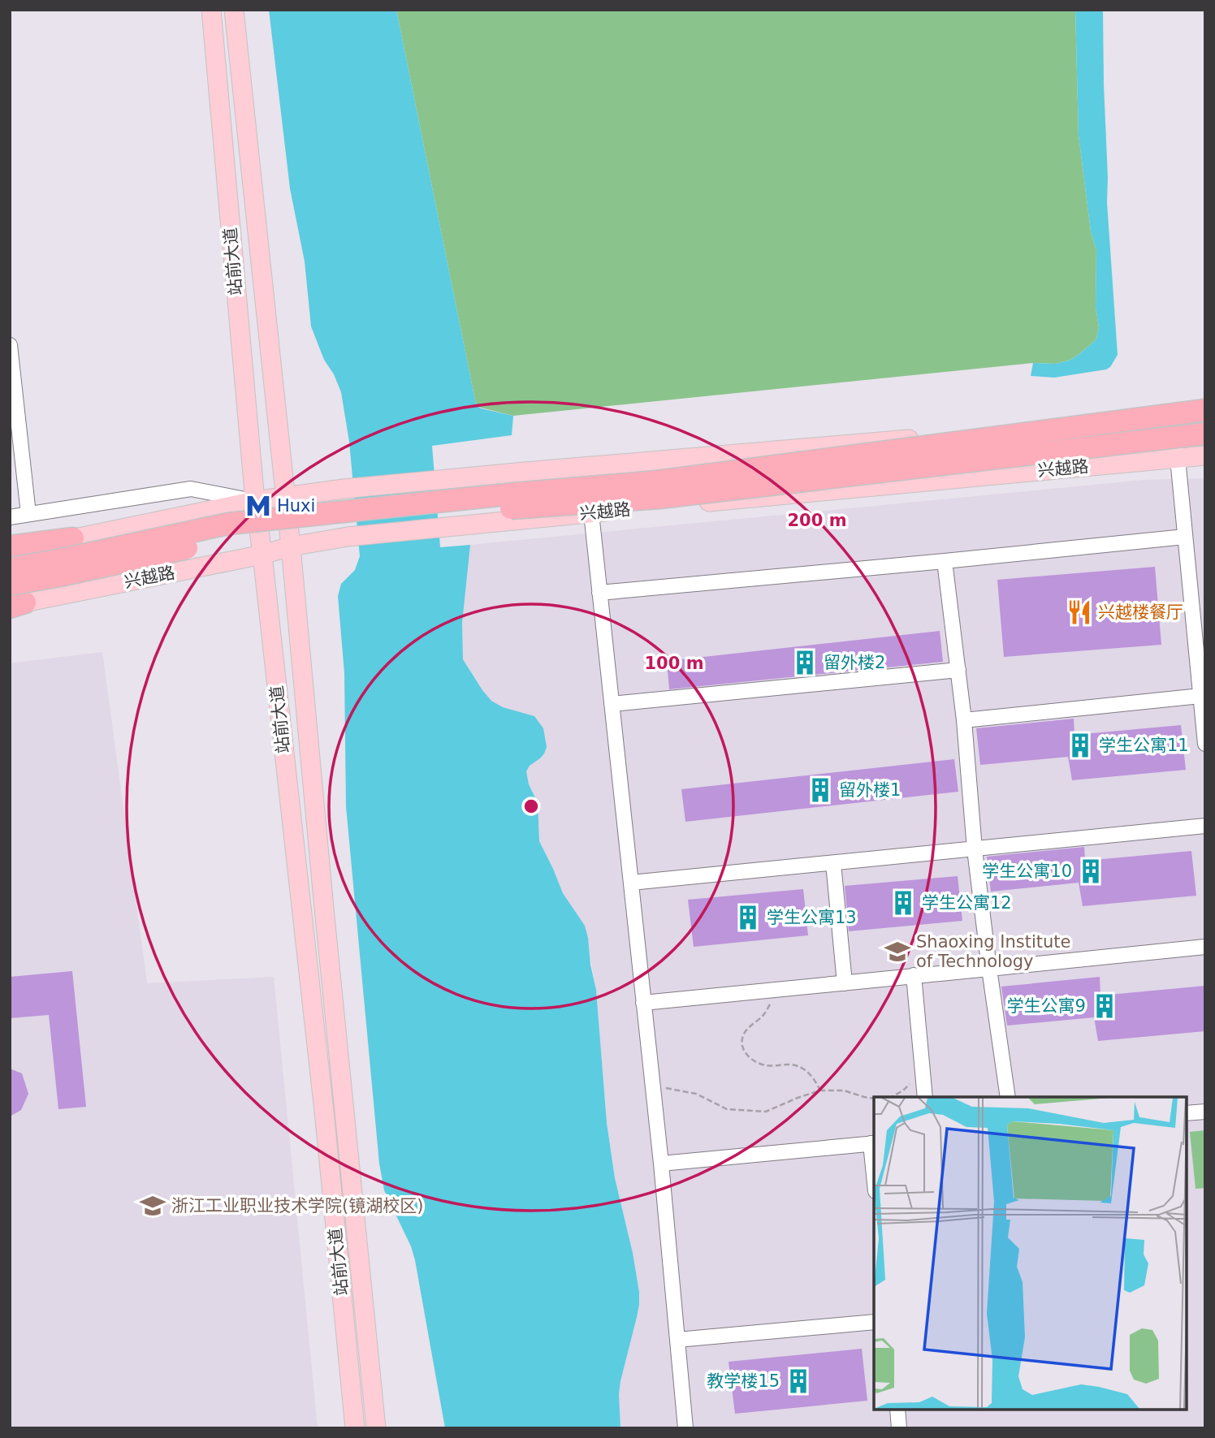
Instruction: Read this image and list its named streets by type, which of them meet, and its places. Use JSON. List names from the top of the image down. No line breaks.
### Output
{"streets":{"main road":["站前大道","兴越路"]},"crossings":[["站前大道","兴越路"]],"places":{"metro station":["Huxi"],"restaurant":["兴越楼餐厅"],"building":["留外楼2","学生公寓11","留外楼1","学生公寓10","学生公寓12","学生公寓13","学生公寓9","教学楼15"],"school or university":["Shaoxing Institute of Technology","浙江工业职业技术学院(镜湖校区)"]},"rings":["200 m","100 m"]}
